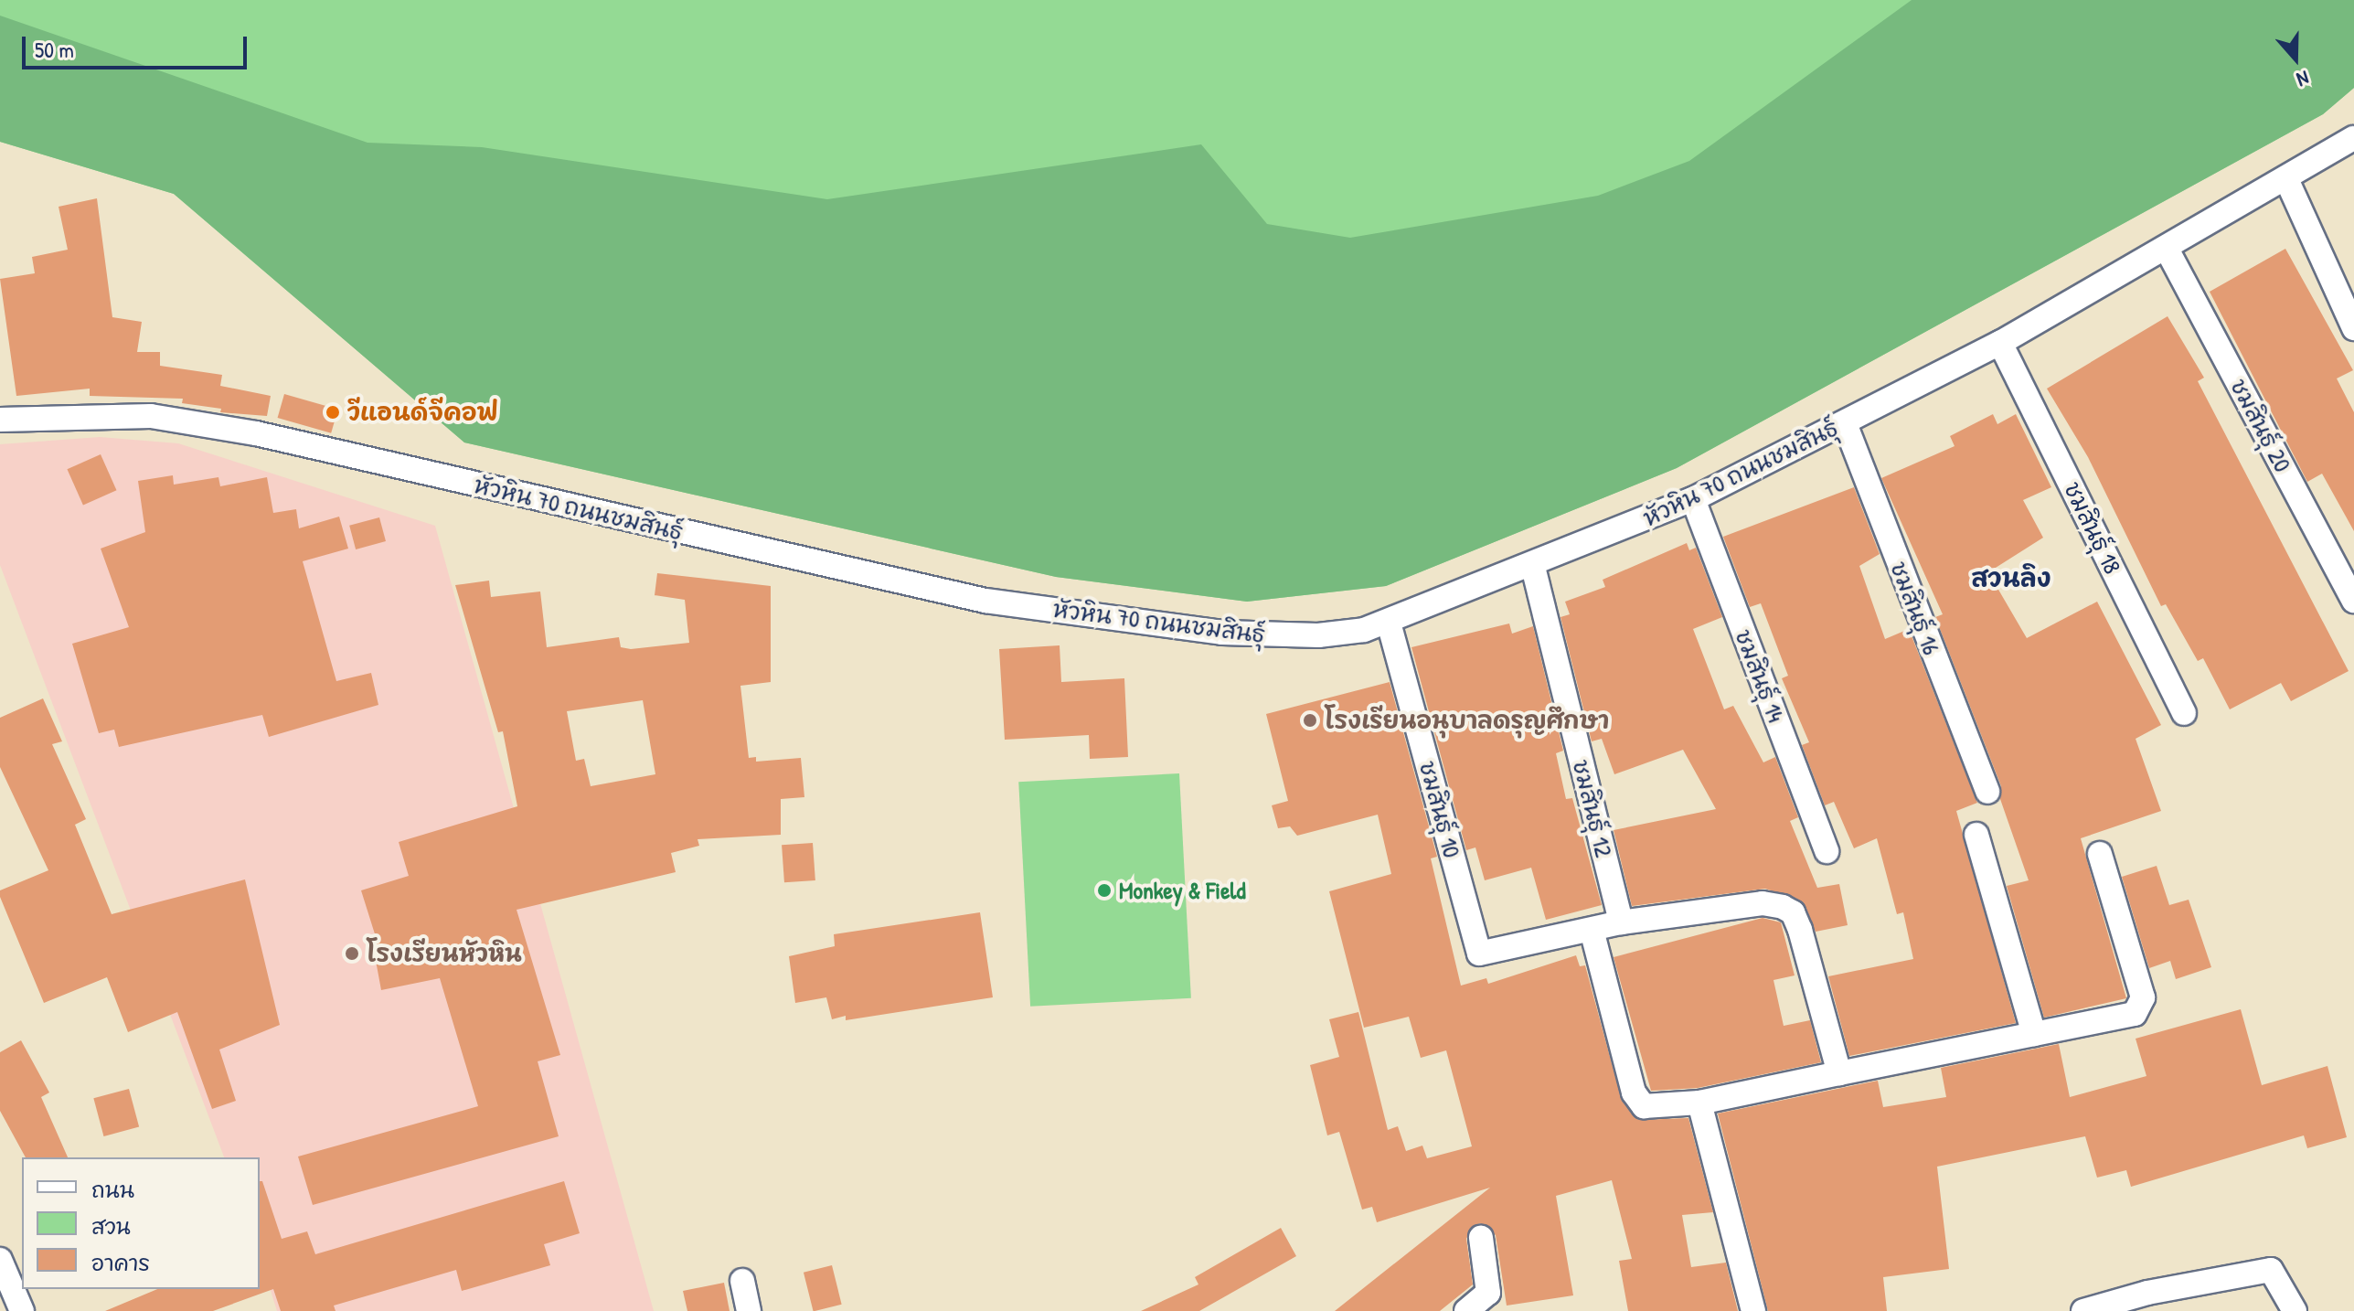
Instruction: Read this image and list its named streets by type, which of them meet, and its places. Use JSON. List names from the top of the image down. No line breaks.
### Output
{"streets":{"street":["ชมสินธุ์ 20","หัวหิน 70 ถนนชมสินธุ์","ชมสินธุ์ 18","ชมสินธุ์ 16","ชมสินธุ์ 14","ชมสินธุ์ 12","ชมสินธุ์ 10"]},"crossings":[["ชมสินธุ์ 20","หัวหิน 70 ถนนชมสินธุ์"],["หัวหิน 70 ถนนชมสินธุ์","ชมสินธุ์ 18"],["หัวหิน 70 ถนนชมสินธุ์","ชมสินธุ์ 16"],["หัวหิน 70 ถนนชมสินธุ์","ชมสินธุ์ 14"],["หัวหิน 70 ถนนชมสินธุ์","ชมสินธุ์ 12"],["หัวหิน 70 ถนนชมสินธุ์","ชมสินธุ์ 10"]],"districts":["สวนลิง"],"places":["วีแอนด์จีคอฟ","โรงเรียนอนุบาลดรุญศึกษา","Monkey & Field","โรงเรียนหัวหิน"],"legend":["ถนน","สวน","อาคาร"],"scale_bar":"50 m","north":"bottom"}
